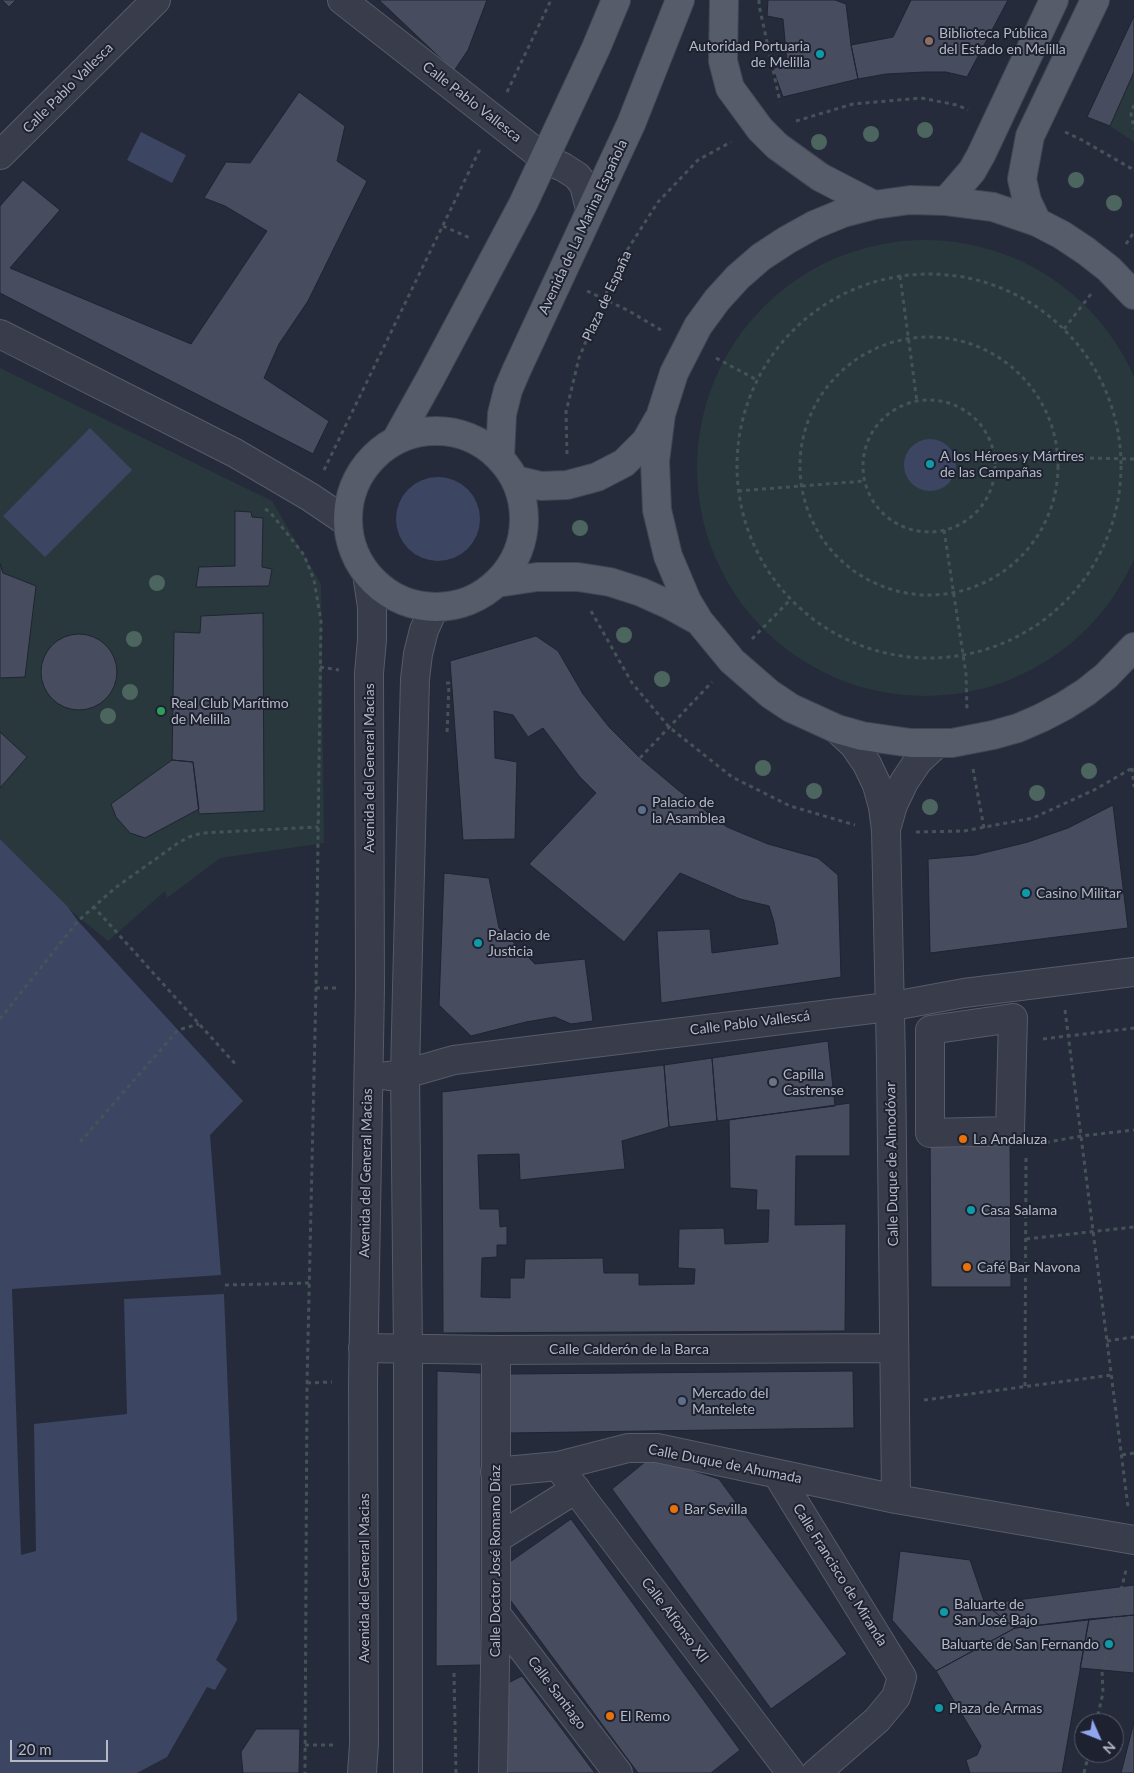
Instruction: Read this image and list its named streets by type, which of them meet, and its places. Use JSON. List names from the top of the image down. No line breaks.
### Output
{"streets":{"main road":["Avenida de La Marina Española"],"street":["Calle Pablo Vallesca","Avenida del General Macias","Calle Pablo Vallescá","Calle Duque de Almodóvar","Calle Calderón de la Barca","Calle Duque de Ahumada","Calle Doctor José Romano Díaz","Calle Francisco de Miranda","Calle Alfonso XII","Calle Santiago"],"path":["Plaza de España"]},"crossings":[["Calle Pablo Vallesca","Avenida de La Marina Española"],["Avenida de La Marina Española","Avenida del General Macias"],["Avenida del General Macias","Calle Pablo Vallescá"],["Avenida del General Macias","Calle Calderón de la Barca"],["Calle Pablo Vallescá","Calle Duque de Almodóvar"],["Calle Duque de Almodóvar","Calle Calderón de la Barca"],["Calle Duque de Almodóvar","Calle Duque de Ahumada"],["Calle Calderón de la Barca","Calle Doctor José Romano Díaz"],["Calle Duque de Ahumada","Calle Doctor José Romano Díaz"],["Calle Duque de Ahumada","Calle Francisco de Miranda"],["Calle Duque de Ahumada","Calle Alfonso XII"],["Calle Doctor José Romano Díaz","Calle Santiago"]],"places":["Biblioteca Pública del Estado en Melilla","Autoridad Portuaria de Melilla","A los Héroes y Mártires de las Campañas","Real Club Marítimo de Melilla","Palacio de la Asamblea","Casino Militar","Palacio de Justicia","Capilla Castrense","La Andaluza","Casa Salama","Café Bar Navona","Mercado del Mantelete","Bar Sevilla","Baluarte de San José Bajo","Baluarte de San Fernando","Plaza de Armas","El Remo"],"scale_bar":"20 m","north":"bottom right"}
